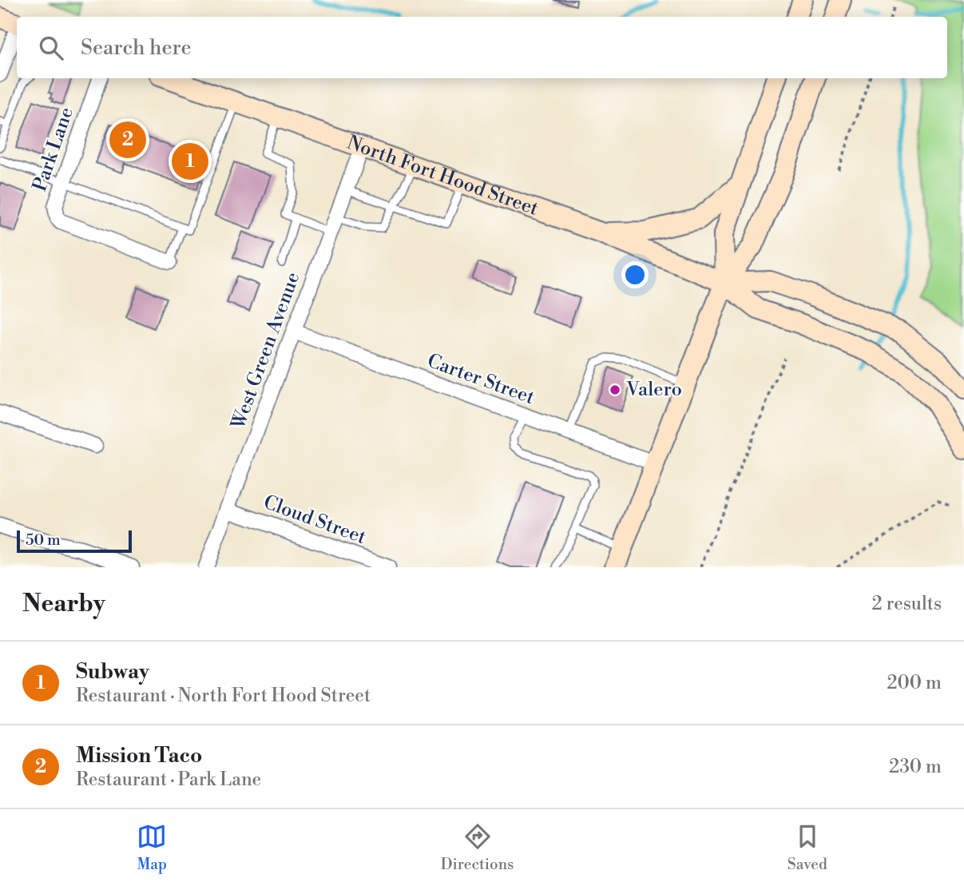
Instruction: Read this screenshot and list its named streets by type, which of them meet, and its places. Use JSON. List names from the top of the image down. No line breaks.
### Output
{"streets":{"street":["Park Lane","North Fort Hood Street","West Green Avenue","Carter Street","Cloud Street"]},"crossings":[["North Fort Hood Street","West Green Avenue"],["West Green Avenue","Carter Street"],["West Green Avenue","Cloud Street"]],"places":["Valero"],"scale_bar":"50 m","page":{"search":"Search here","pins":["2","1"],"scale":"50 m","heading":["Nearby","2 results"],"list":[{"mark":"1","name":"Subway","note":"Restaurant · North Fort Hood Street","value":"200 m"},{"mark":"2","name":"Mission Taco","note":"Restaurant · Park Lane","value":"230 m"}],"nav":["Map","Directions","Saved"]}}
